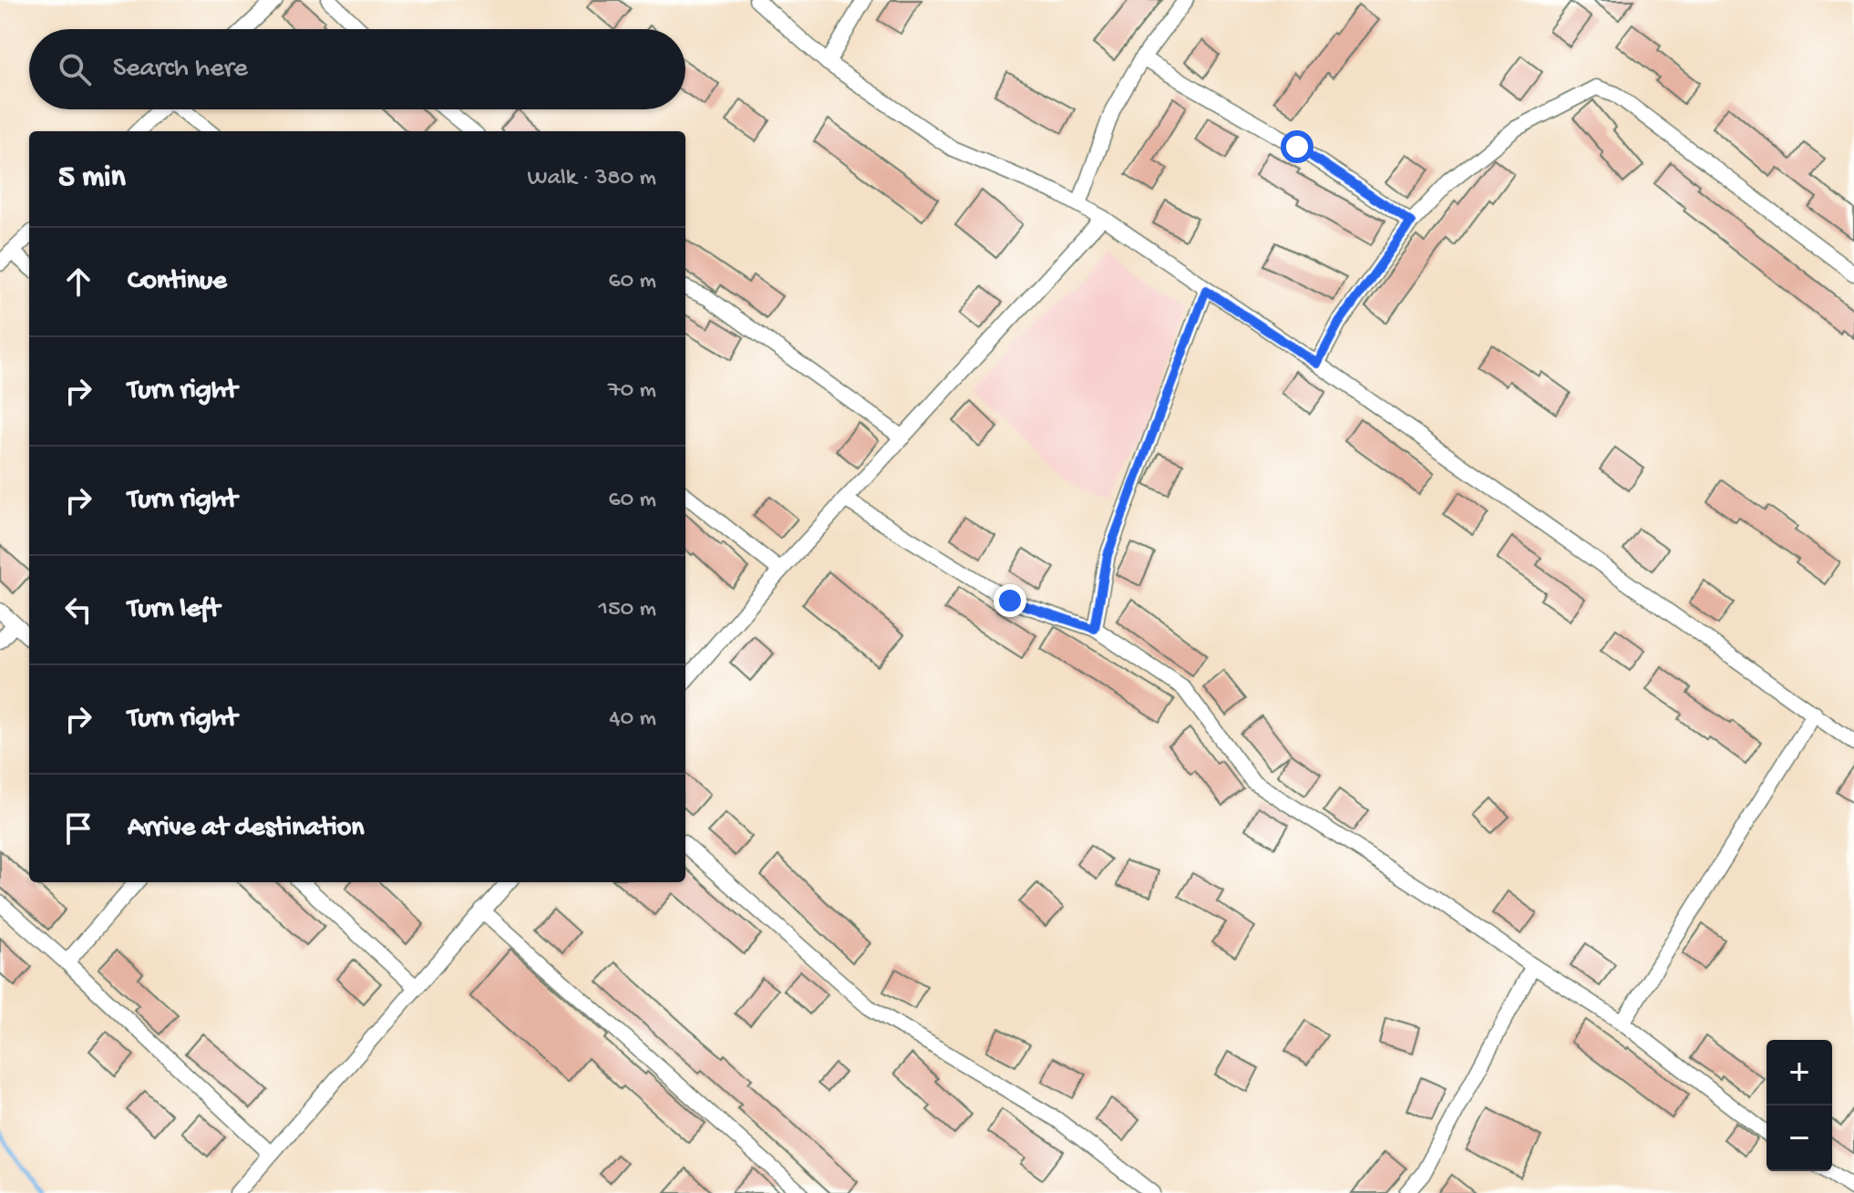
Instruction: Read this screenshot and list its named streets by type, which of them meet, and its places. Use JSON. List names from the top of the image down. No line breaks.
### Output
{"page":{"search":"Search here","heading":["5 min","Walk · 380 m"],"list":[["Continue","60 m"],["Turn right","70 m"],["Turn right","60 m"],["Turn left","150 m"],["Turn right","40 m"],"Arrive at destination"],"map_buttons":["+","−"]}}
